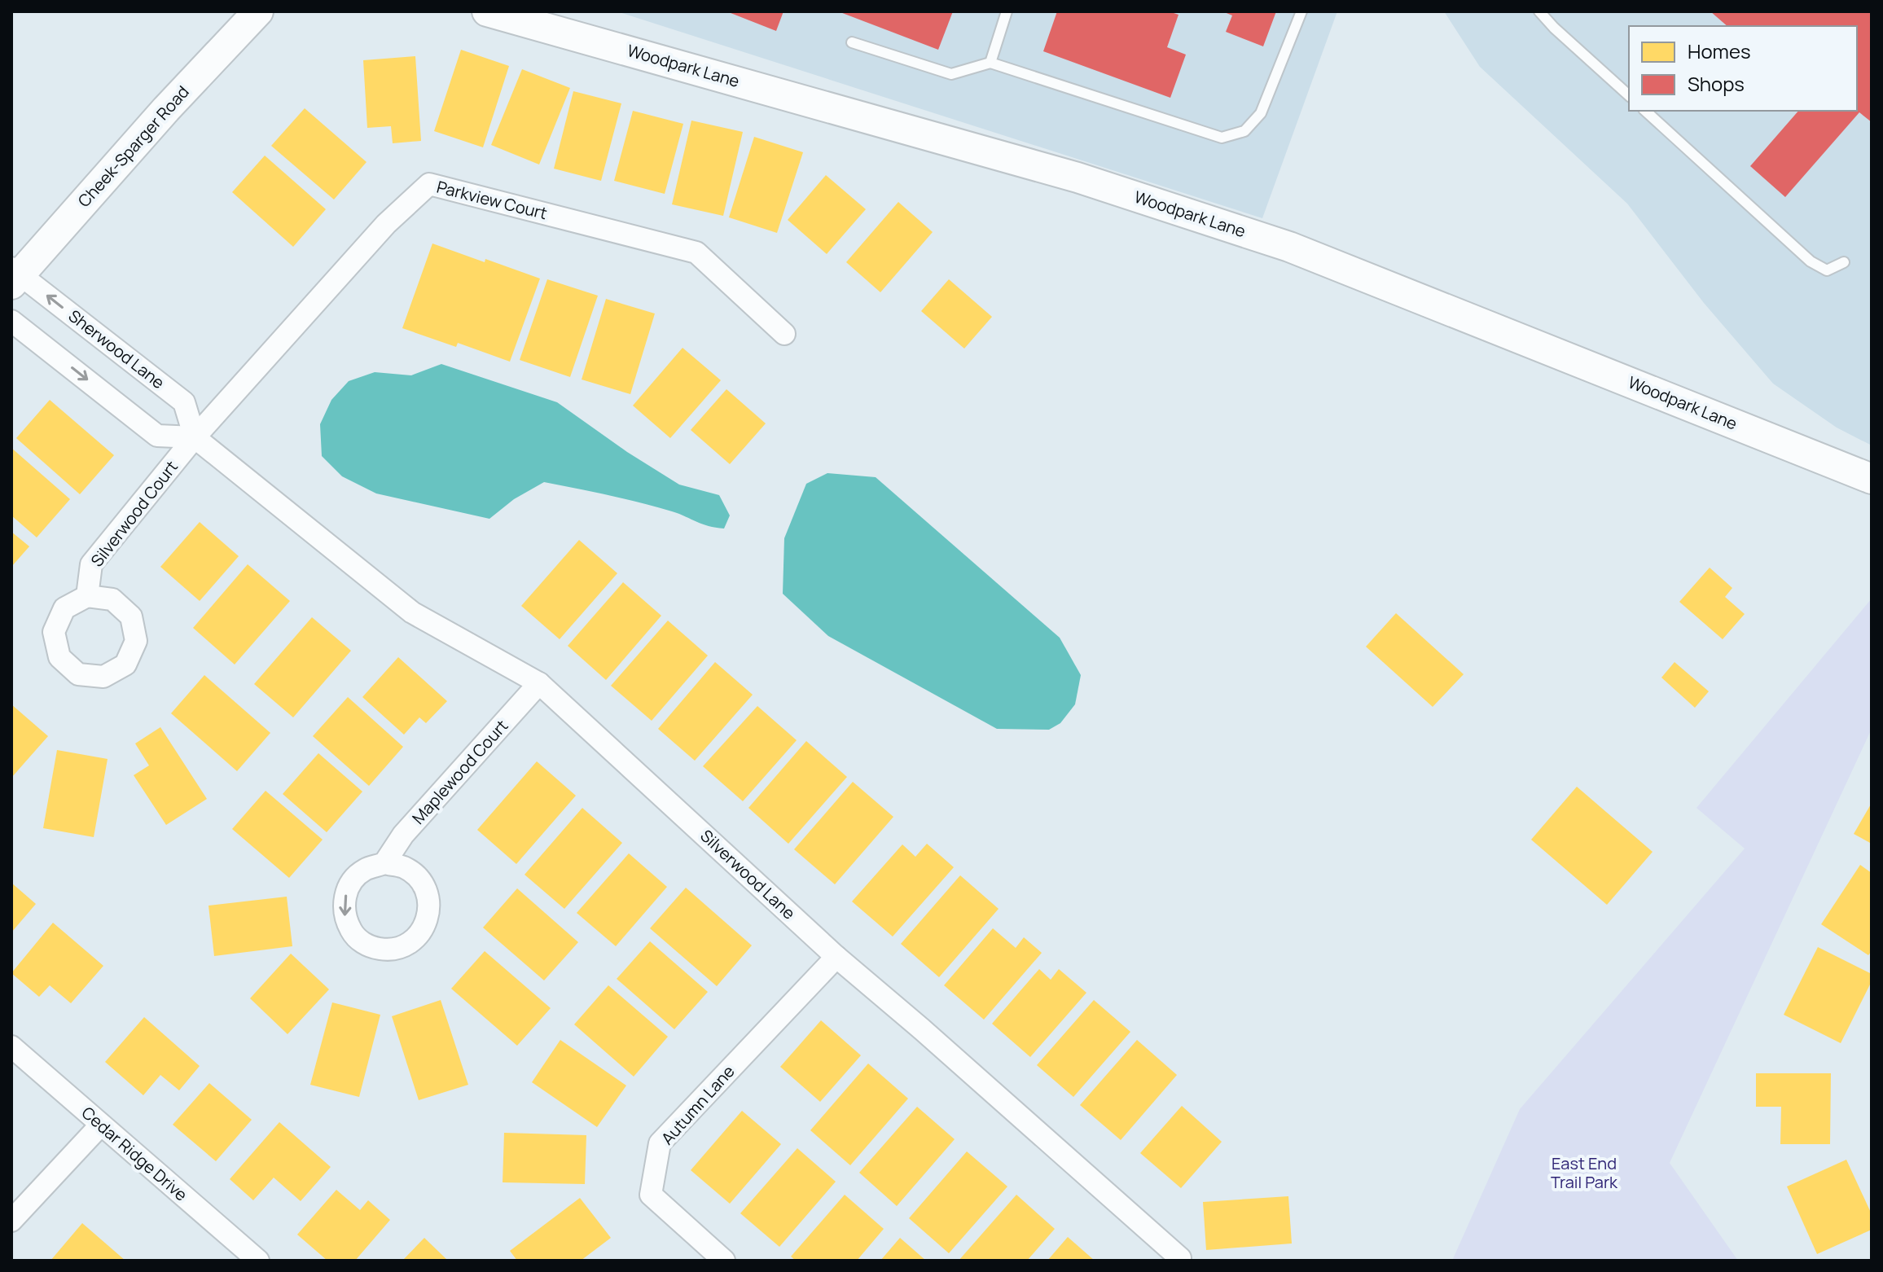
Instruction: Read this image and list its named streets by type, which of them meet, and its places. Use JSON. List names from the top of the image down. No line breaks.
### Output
{"streets":{"street":["Woodpark Lane","Cheek-Sparger Road","Parkview Court","Sherwood Lane","Silverwood Court","Maplewood Court","Silverwood Lane","Autumn Lane","Cedar Ridge Drive"]},"crossings":[["Cheek-Sparger Road","Sherwood Lane"],["Parkview Court","Sherwood Lane"],["Parkview Court","Silverwood Court"],["Parkview Court","Silverwood Lane"],["Sherwood Lane","Silverwood Court"],["Sherwood Lane","Silverwood Lane"],["Silverwood Court","Silverwood Lane"],["Maplewood Court","Silverwood Lane"],["Silverwood Lane","Autumn Lane"]],"parks":["East End Trail Park"],"legend":["Homes","Shops"]}
